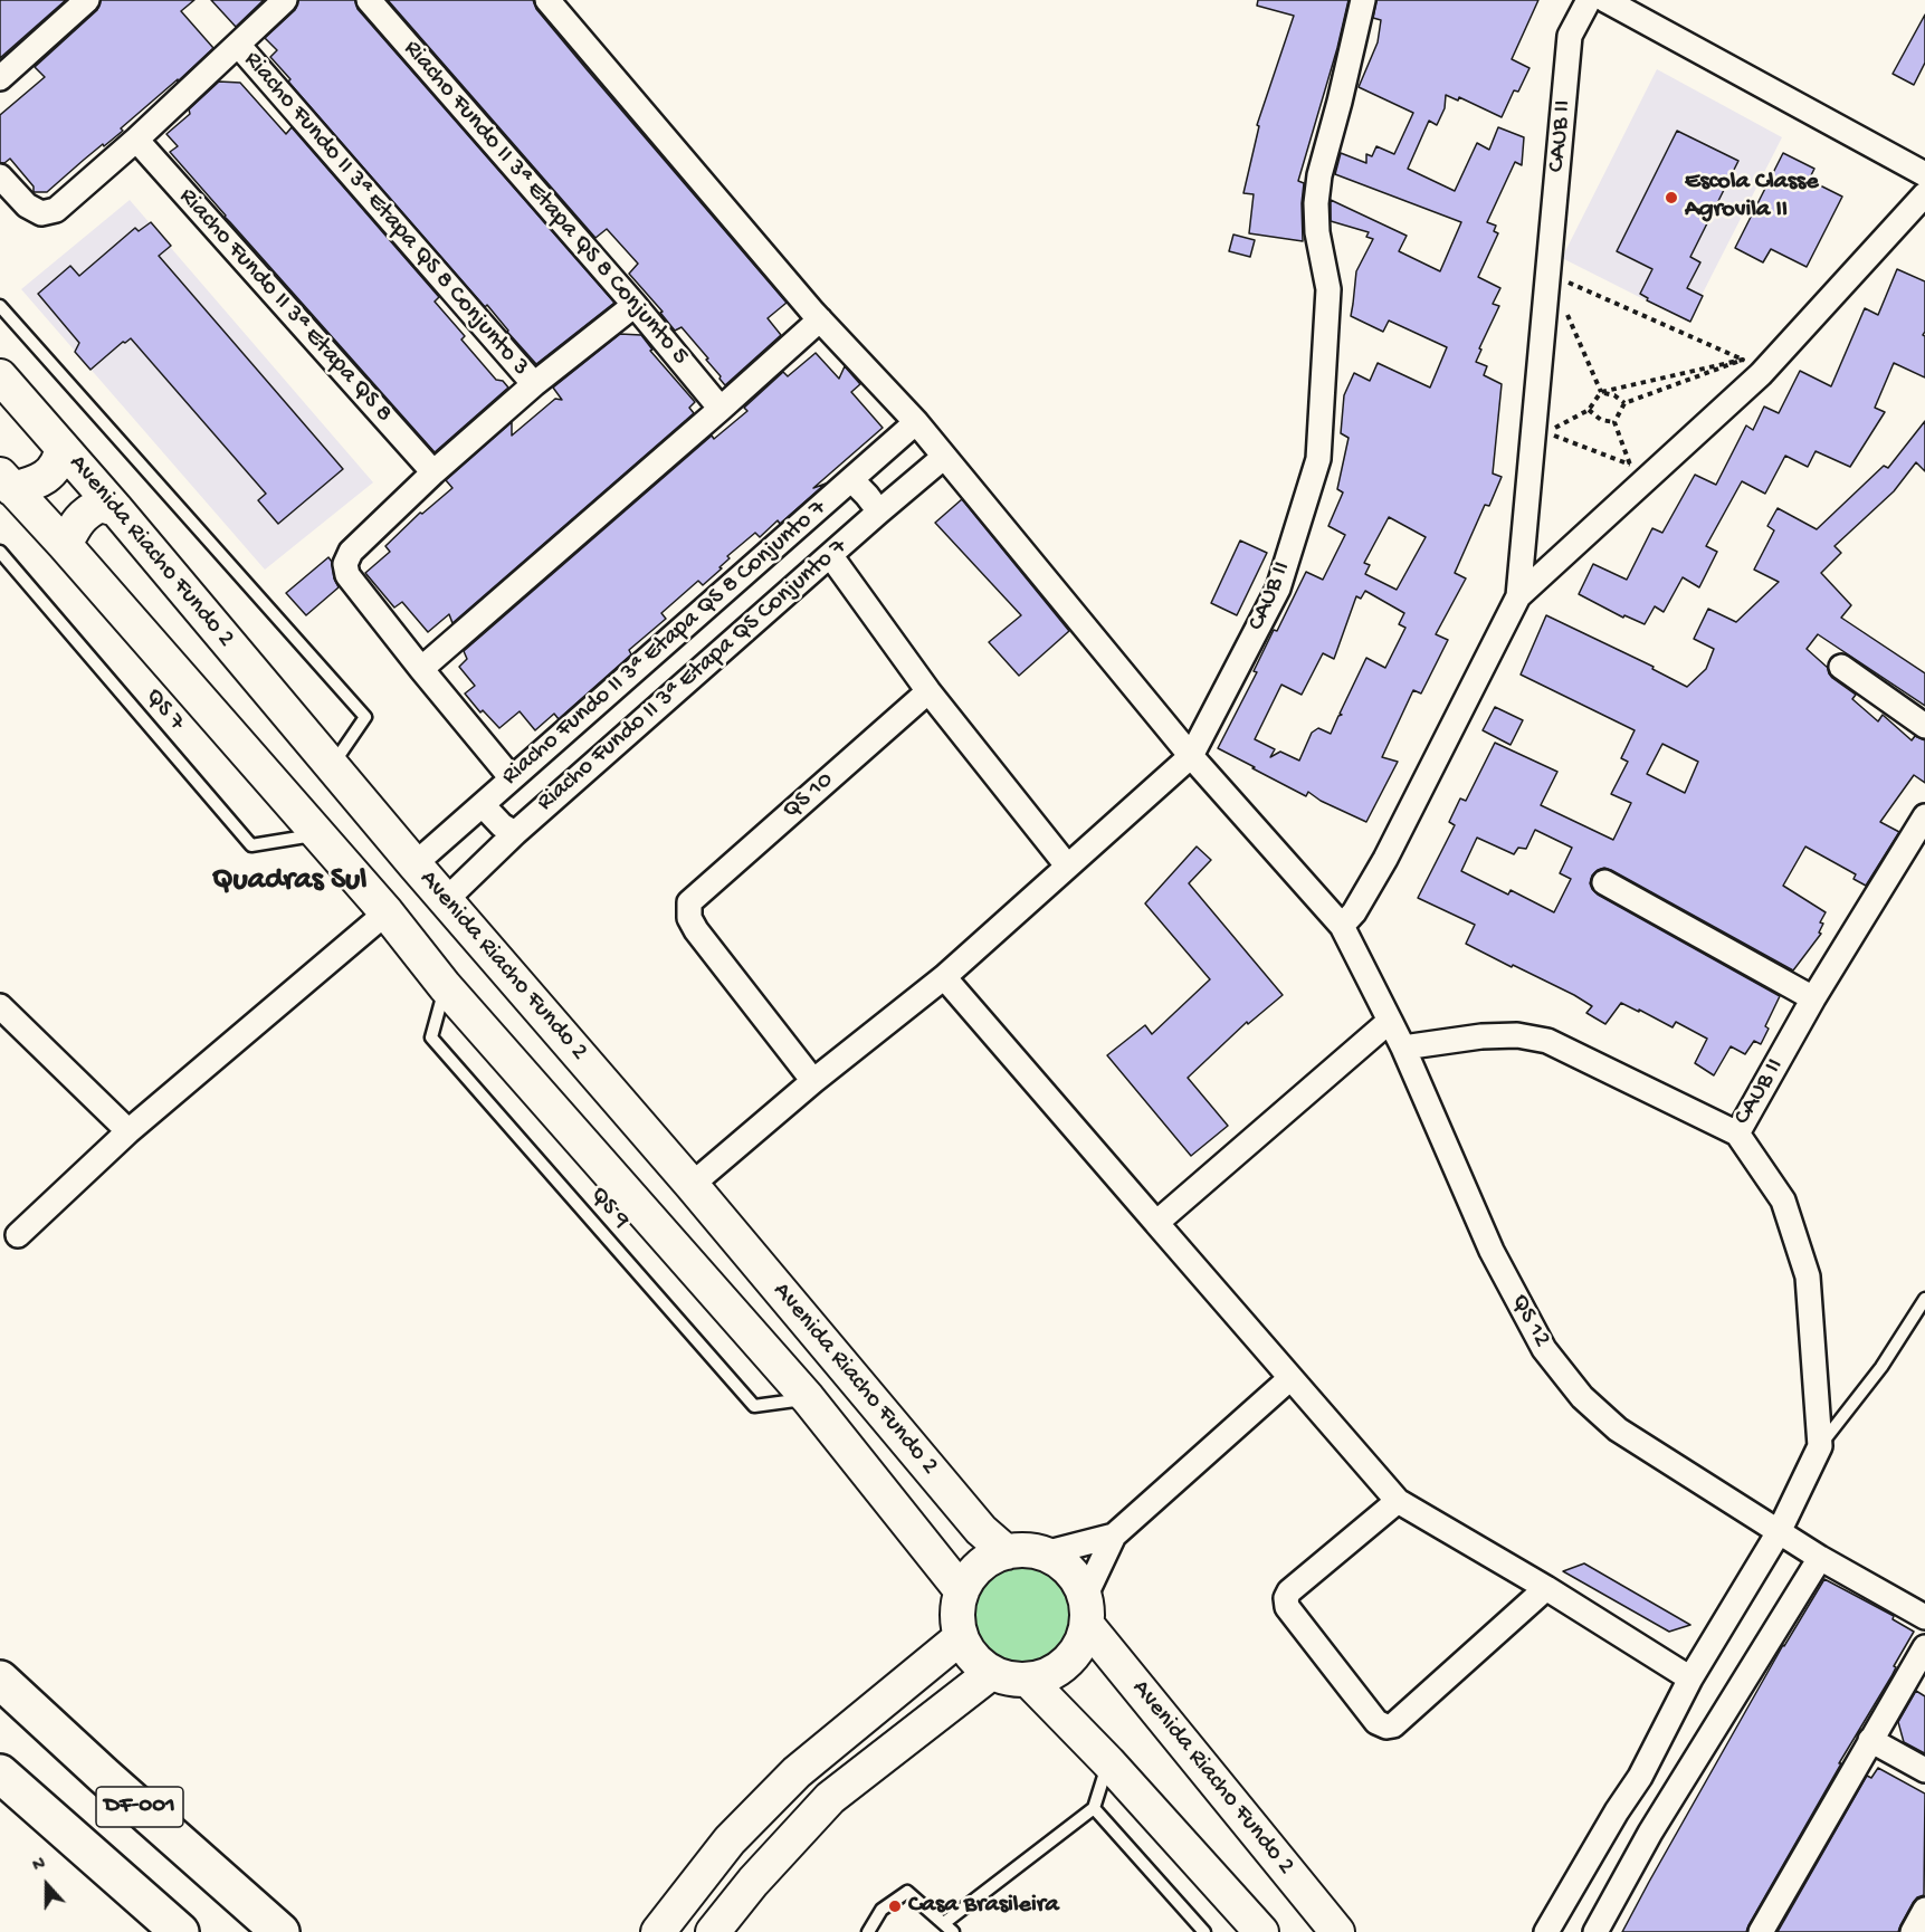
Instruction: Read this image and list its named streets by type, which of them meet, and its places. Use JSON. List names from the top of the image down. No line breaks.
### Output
{"streets":{"highway":["DF-001"],"main road":["Avenida Riacho Fundo 2"],"street":["CAUB II","Riacho Fundo II 3ª Etapa QS 8 Conjunto 5","Riacho Fundo II 3ª Etapa QS 8 Conjunto 3","Riacho Fundo II 3ª Etapa QS 8","Riacho Fundo II 3ª Etapa QS 8 Conjunto 7","Riacho Fundo II 3ª Etapa QS Conjunto 7","QS 10","QS 12"],"lane":["QS 7","QS 9"]},"crossings":[["CAUB II","QS 12"],["Avenida Riacho Fundo 2","Riacho Fundo II 3ª Etapa QS 8 Conjunto 7"],["Avenida Riacho Fundo 2","Riacho Fundo II 3ª Etapa QS Conjunto 7"],["Avenida Riacho Fundo 2","QS 7"],["Avenida Riacho Fundo 2","QS 9"]],"districts":["Quadras Sul"],"places":["Escola Classe Agrovila II","Casa Brasileira"],"north":"top"}
